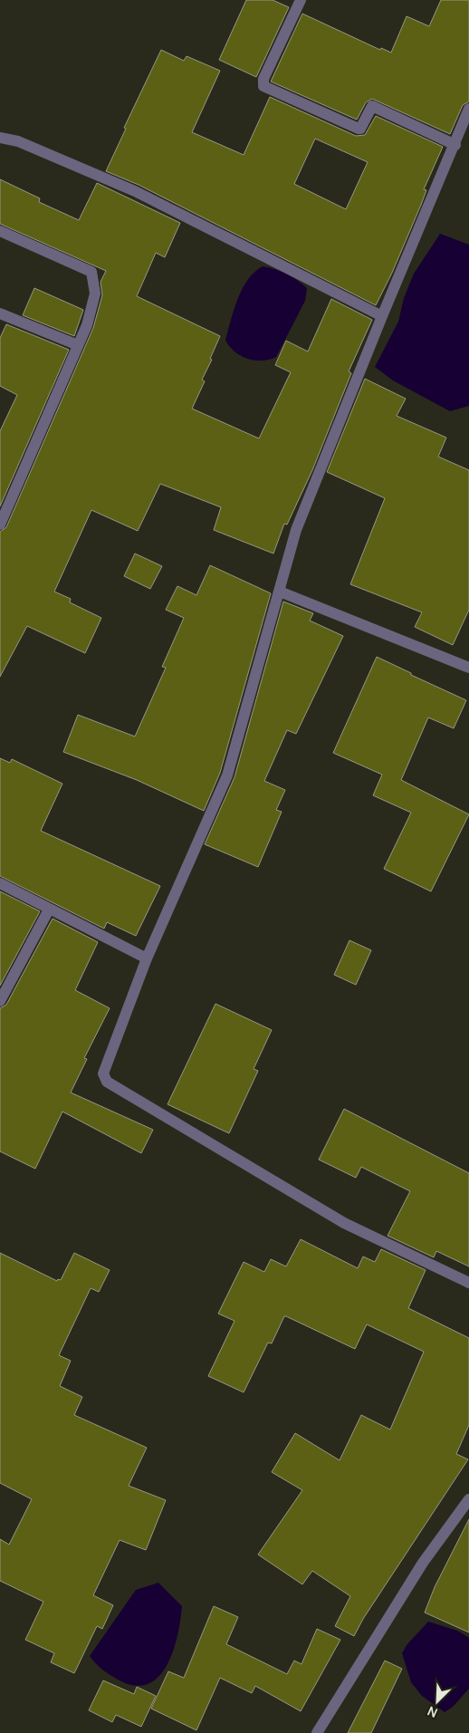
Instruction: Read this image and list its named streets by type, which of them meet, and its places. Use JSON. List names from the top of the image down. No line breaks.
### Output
{"north":"bottom left"}
